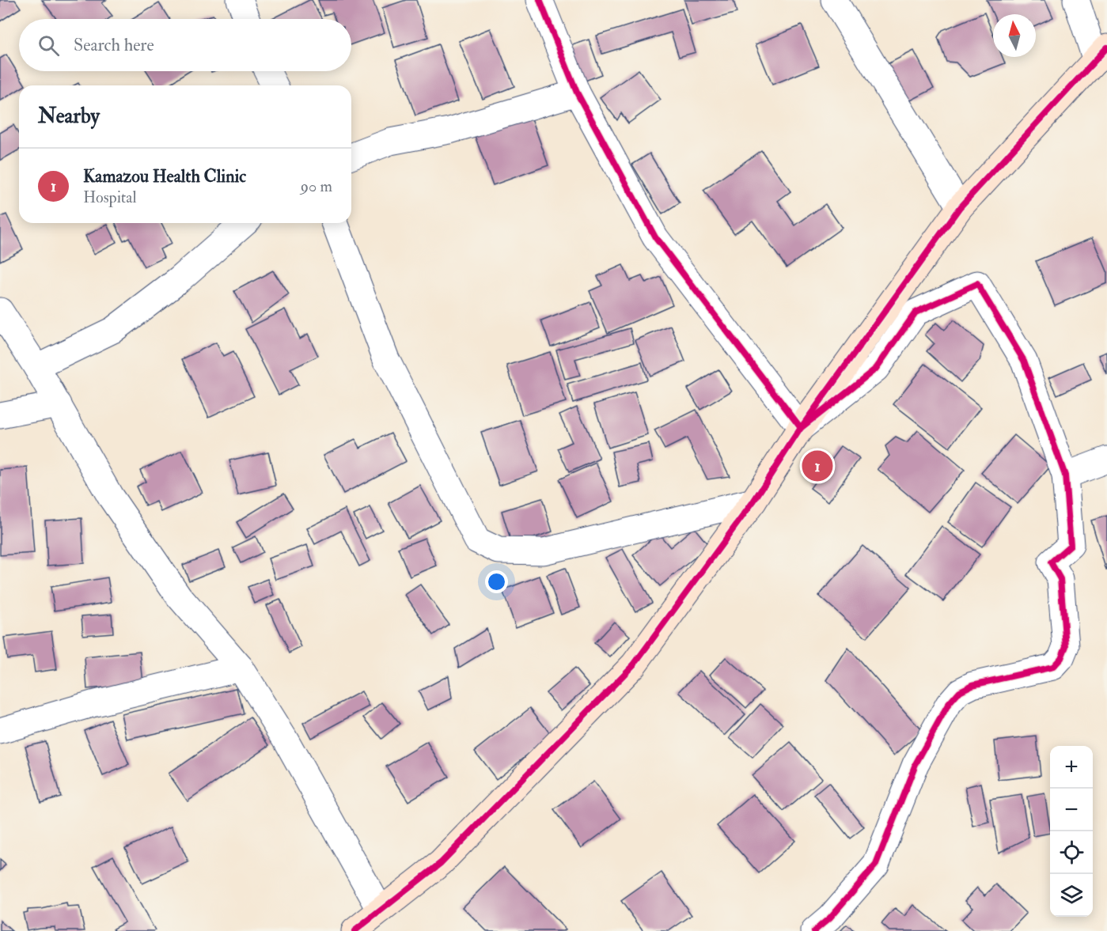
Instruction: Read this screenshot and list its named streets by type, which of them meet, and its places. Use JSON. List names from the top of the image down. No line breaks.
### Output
{"north":"top","page":{"search":"Search here","heading":"Nearby","list":[{"mark":"1","name":"Kamazou Health Clinic","note":"Hospital","value":"90 m"}],"pins":"1","map_buttons":["+","−"]}}
